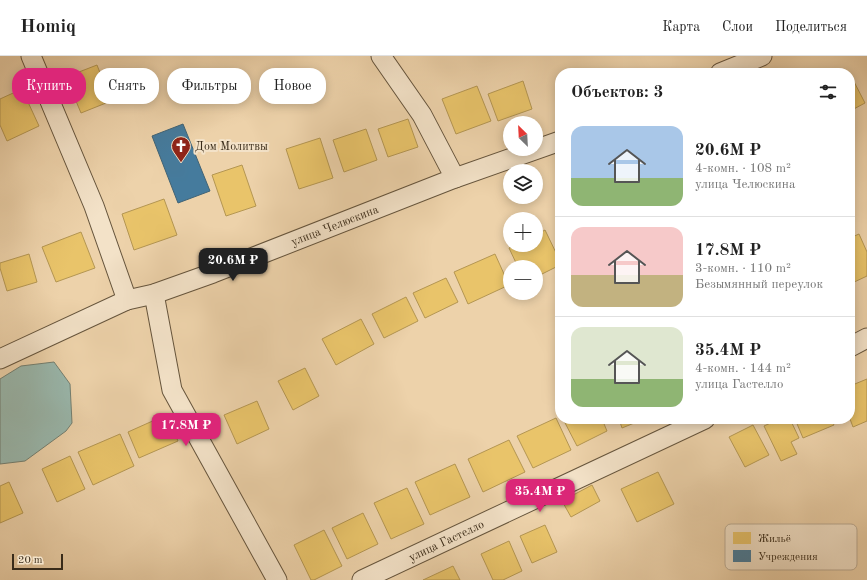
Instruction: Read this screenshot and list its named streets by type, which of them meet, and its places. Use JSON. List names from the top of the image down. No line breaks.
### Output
{"streets":{"street":["улица Челюскина","улица Гастелло"]},"places":{"church":["Дом Молитвы"]},"legend":["Жильё","Учреждения"],"scale_bar":"20 m","north":"top left","page":{"header":"Homiq","nav":["Карта","Слои","Поделиться"],"chip":["Купить","Снять","Фильтры","Новое"],"heading":"Объектов: 3","map_buttons":["+","−"],"list":[{"name":"20.6M ₽","note":"4-комн. · 108 m² · улица Челюскина"},{"name":"17.8M ₽","note":"3-комн. · 110 m² · Безымянный переулок"},{"name":"35.4M ₽","note":"4-комн. · 144 m² · улица Гастелло"}],"price":["20.6M ₽","17.8M ₽","35.4M ₽"],"scale":"20 m"}}
